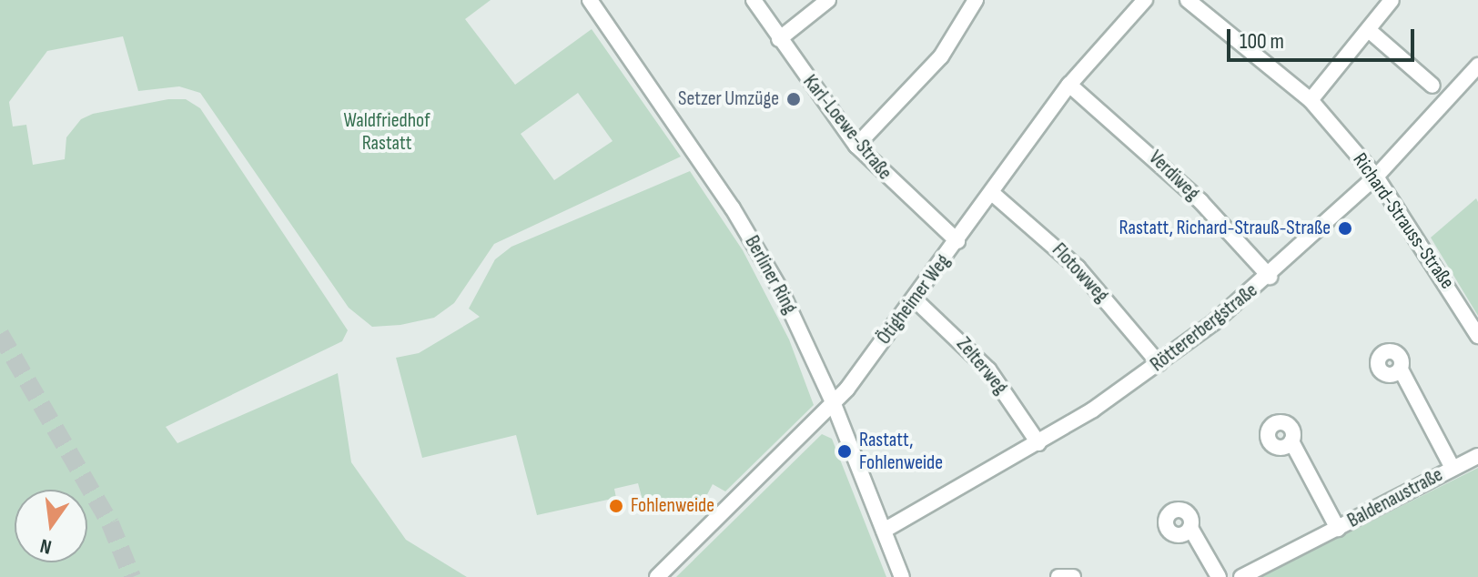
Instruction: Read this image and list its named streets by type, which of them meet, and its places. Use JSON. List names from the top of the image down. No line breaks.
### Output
{"streets":{"street":["Karl-Loewe-Straße","Verdiweg","Richard-Strauss-Straße","Flotowweg","Berliner Ring","Ötigheimer Weg","Röttererbergstraße","Zelterweg","Baldenaustraße"]},"crossings":[["Karl-Loewe-Straße","Ötigheimer Weg"],["Verdiweg","Ötigheimer Weg"],["Verdiweg","Röttererbergstraße"],["Richard-Strauss-Straße","Röttererbergstraße"],["Flotowweg","Ötigheimer Weg"],["Flotowweg","Röttererbergstraße"],["Berliner Ring","Ötigheimer Weg"],["Berliner Ring","Röttererbergstraße"],["Ötigheimer Weg","Zelterweg"],["Röttererbergstraße","Zelterweg"]],"parks":["Waldfriedhof Rastatt"],"places":["Setzer Umzüge","Rastatt, Richard-Strauß-Straße","Rastatt, Fohlenweide","Fohlenweide"],"scale_bar":"100 m","north":"bottom"}
